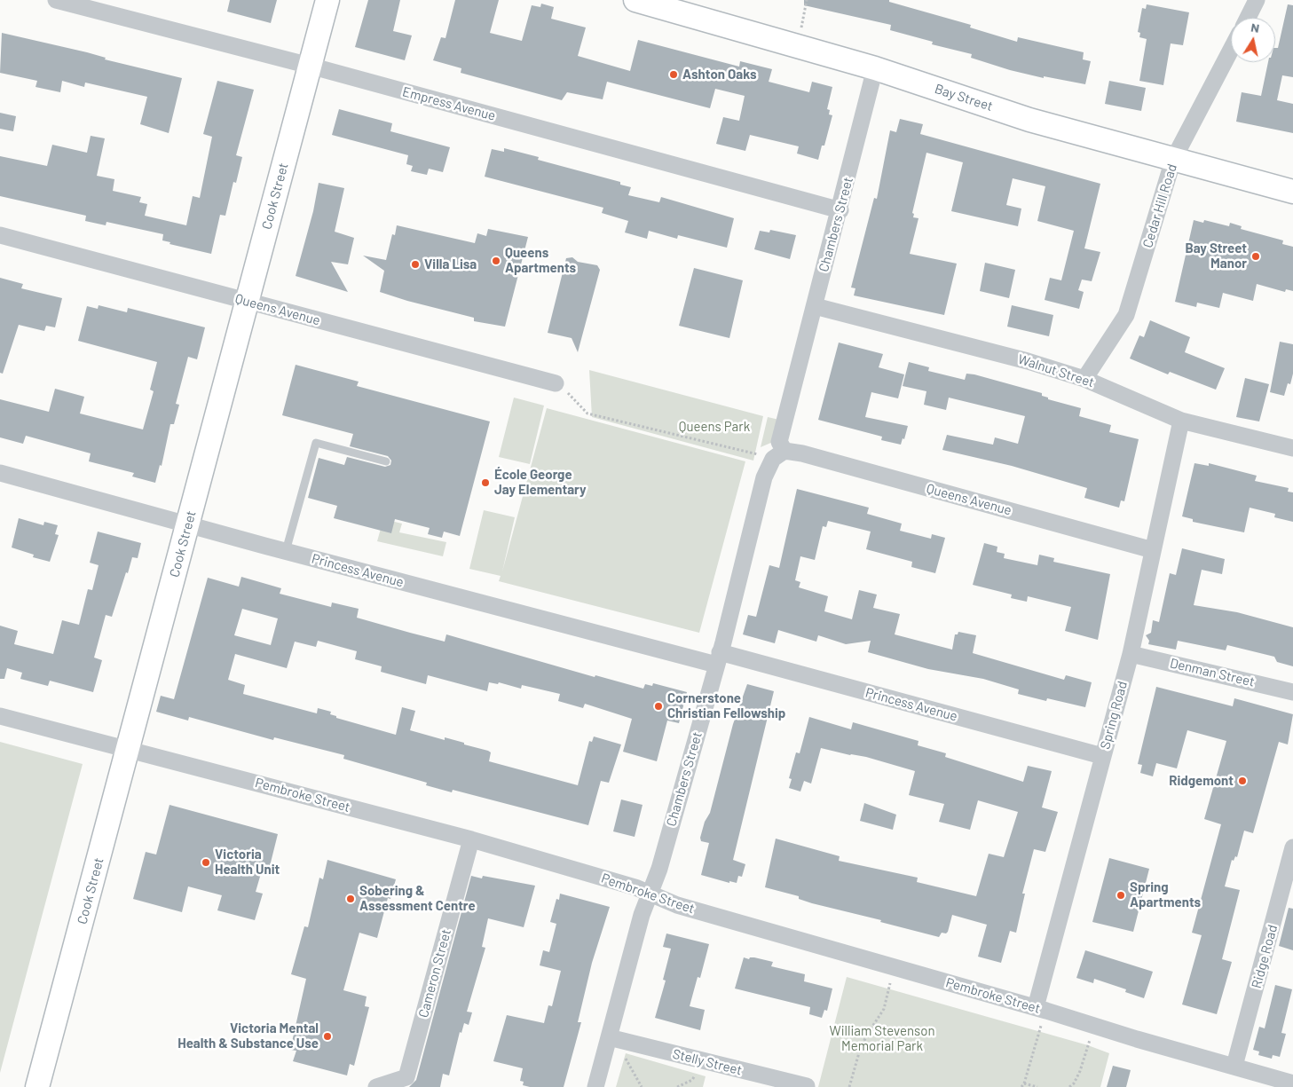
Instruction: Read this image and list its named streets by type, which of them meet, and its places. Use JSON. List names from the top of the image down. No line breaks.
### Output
{"streets":{"main road":["Bay Street","Cook Street"],"street":["Empress Avenue","Cedar Hill Road","Chambers Street","Queens Avenue","Walnut Street","Princess Avenue","Denman Street","Spring Road","Pembroke Street","Ridge Road","Cameron Street","Stelly Street"]},"crossings":[["Bay Street","Cedar Hill Road"],["Bay Street","Chambers Street"],["Empress Avenue","Cook Street"],["Empress Avenue","Chambers Street"],["Cook Street","Queens Avenue"],["Cook Street","Princess Avenue"],["Cook Street","Pembroke Street"],["Cedar Hill Road","Walnut Street"],["Chambers Street","Queens Avenue"],["Chambers Street","Walnut Street"],["Chambers Street","Princess Avenue"],["Chambers Street","Pembroke Street"],["Chambers Street","Stelly Street"],["Queens Avenue","Spring Road"],["Walnut Street","Spring Road"],["Princess Avenue","Spring Road"],["Denman Street","Spring Road"],["Spring Road","Pembroke Street"],["Pembroke Street","Ridge Road"],["Pembroke Street","Cameron Street"]],"parks":["Queens Park","William Stevenson Memorial Park"],"places":["Ashton Oaks","Bay Street Manor","Queens Apartments","Villa Lisa","École George Jay Elementary","Cornerstone Christian Fellowship","Ridgemont","Victoria Health Unit","Spring Apartments","Sobering & Assessment Centre","Victoria Mental Health & Substance Use"],"north":"top"}
